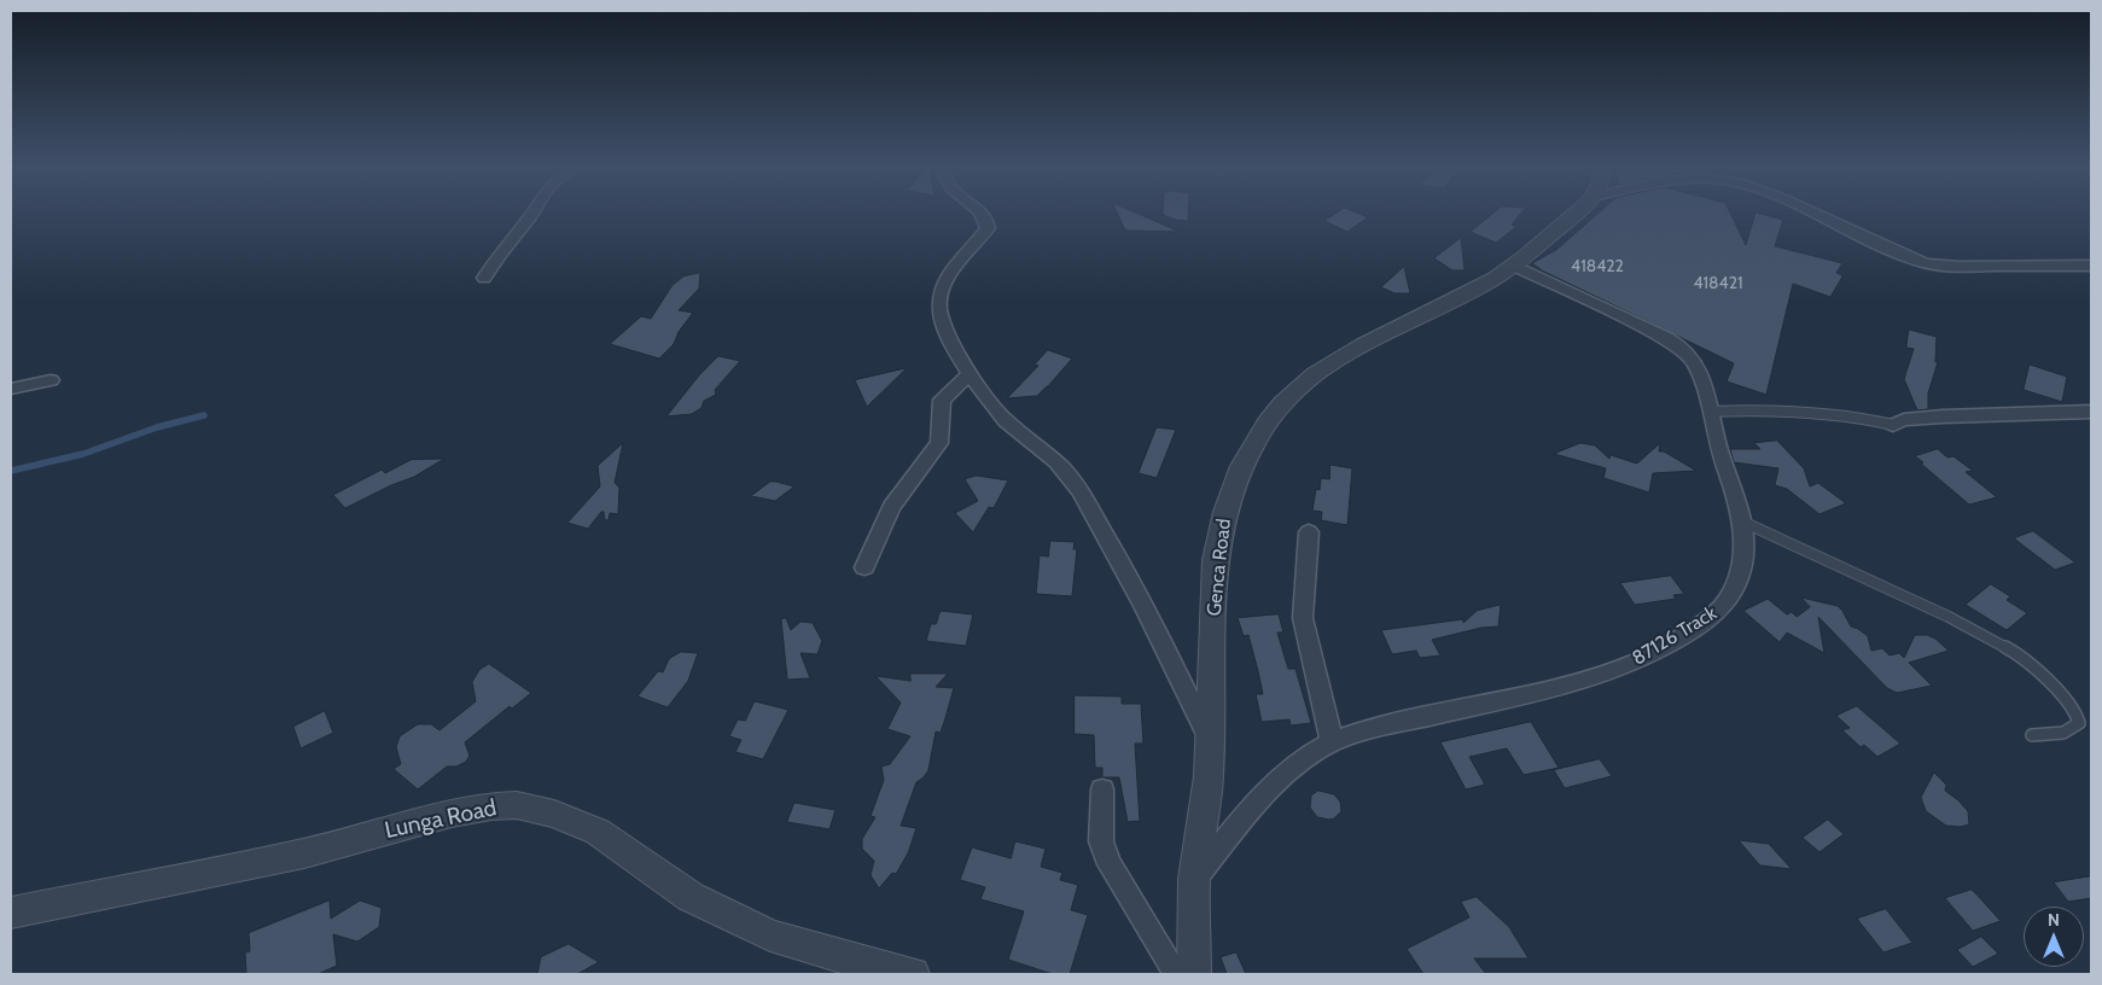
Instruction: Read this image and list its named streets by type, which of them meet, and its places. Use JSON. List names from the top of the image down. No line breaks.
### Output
{"streets":{"street":["Genca Road","87126 Track","Lunga Road"]},"crossings":[["Genca Road","87126 Track"]],"house_numbers":["418422","418421"],"north":"top"}
